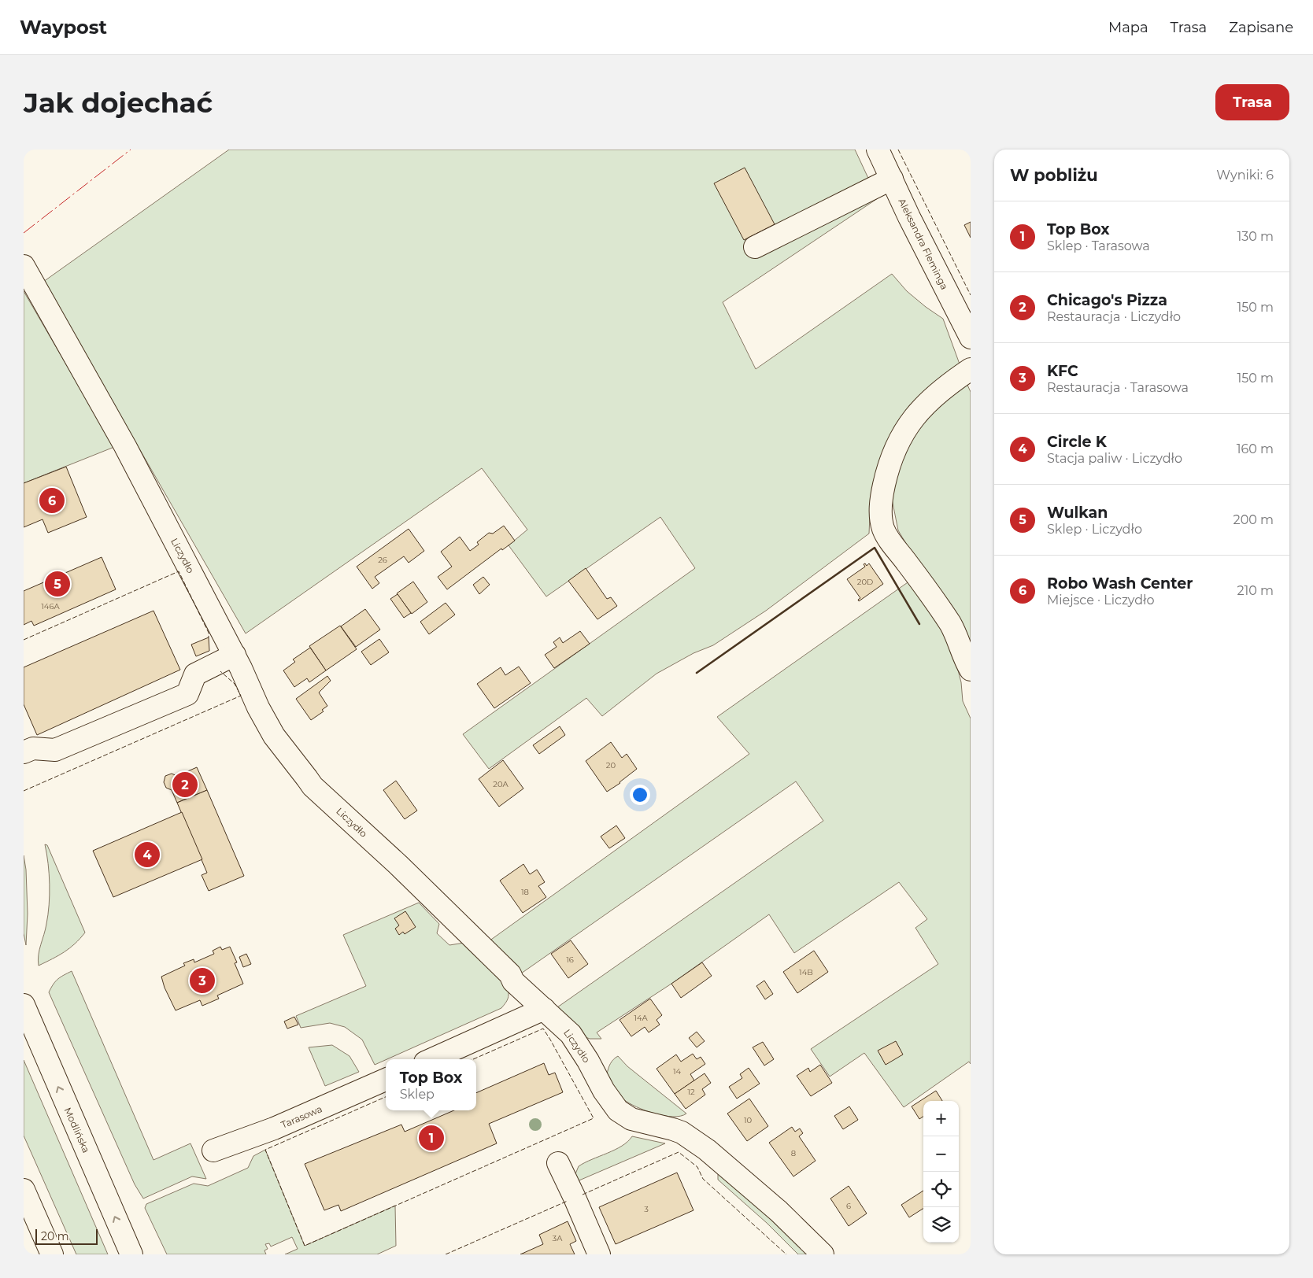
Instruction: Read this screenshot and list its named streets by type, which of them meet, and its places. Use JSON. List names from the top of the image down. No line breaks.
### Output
{"streets":{"street":["Aleksandra Fleminga","Liczydło","Tarasowa","Modlińska"]},"one_way":["Modlińska"],"house_numbers":["26","20D","146A","20","20A","18","16","14B","14A","14","12","10","8","6","3","3A"],"scale_bar":"20 m","page":{"header":"Waypost","nav":["Mapa","Trasa","Zapisane"],"buttons":"Trasa","title":"Jak dojechać","heading":["W pobliżu","Wyniki: 6"],"list":[{"mark":"1","name":"Top Box","note":"Sklep · Tarasowa","value":"130 m"},{"mark":"2","name":"Chicago's Pizza","note":"Restauracja · Liczydło","value":"150 m"},{"mark":"3","name":"KFC","note":"Restauracja · Tarasowa","value":"150 m"},{"mark":"4","name":"Circle K","note":"Stacja paliw · Liczydło","value":"160 m"},{"mark":"5","name":"Wulkan","note":"Sklep · Liczydło","value":"200 m"},{"mark":"6","name":"Robo Wash Center","note":"Miejsce · Liczydło","value":"210 m"}],"pins":["6","5","2","4","3","1"],"popup":["Top Box","Sklep"],"map_buttons":["+","−"],"scale":"20 m"}}
